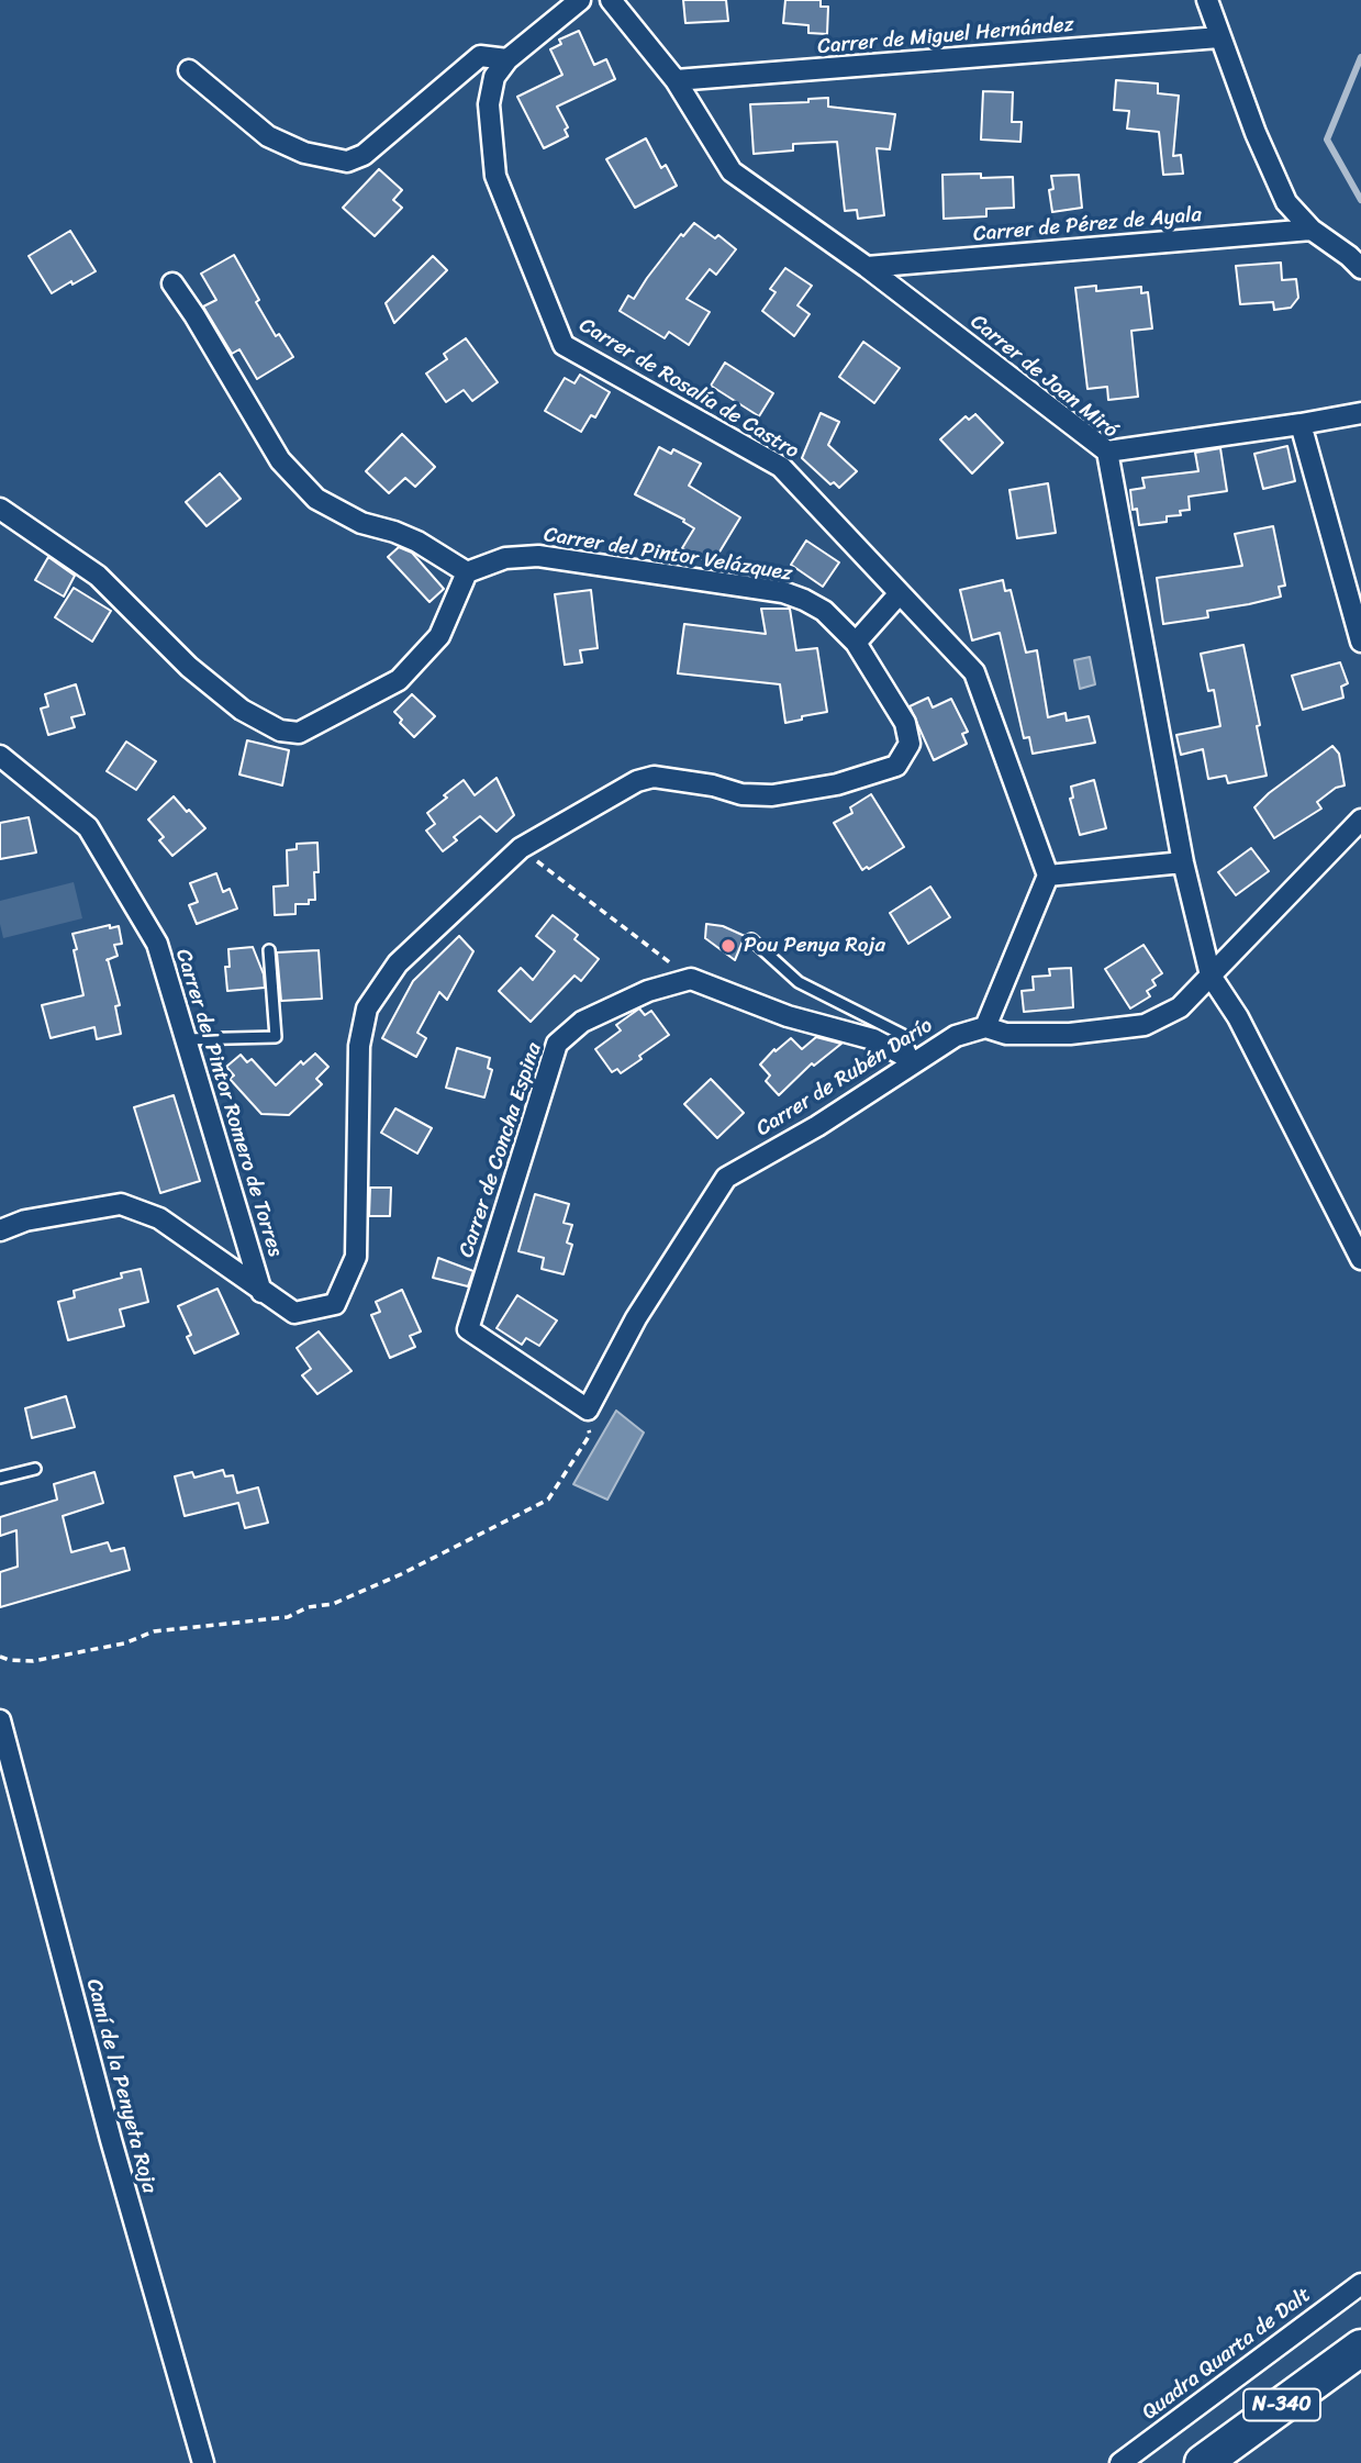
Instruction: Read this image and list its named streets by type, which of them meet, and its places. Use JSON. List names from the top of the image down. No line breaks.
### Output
{"streets":{"highway":["N-340"],"street":["Carrer de Miguel Hernández","Carrer de Pérez de Ayala","Carrer de Joan Miró","Carrer de Rosalía de Castro","Carrer del Pintor Velázquez","Carrer de Rubén Darío","Carrer del Pintor Romero de Torres","Carrer de Concha Espina","Camí de la Penyeta Roja","Quadra Quarta de Dalt"]},"crossings":[["Carrer de Miguel Hernández","Carrer de Joan Miró"],["Carrer de Pérez de Ayala","Carrer de Joan Miró"],["Carrer de Joan Miró","Carrer de Rubén Darío"],["Carrer del Pintor Velázquez","Carrer del Pintor Romero de Torres"],["Carrer de Rubén Darío","Carrer de Concha Espina"]],"places":["Pou Penya Roja"]}
